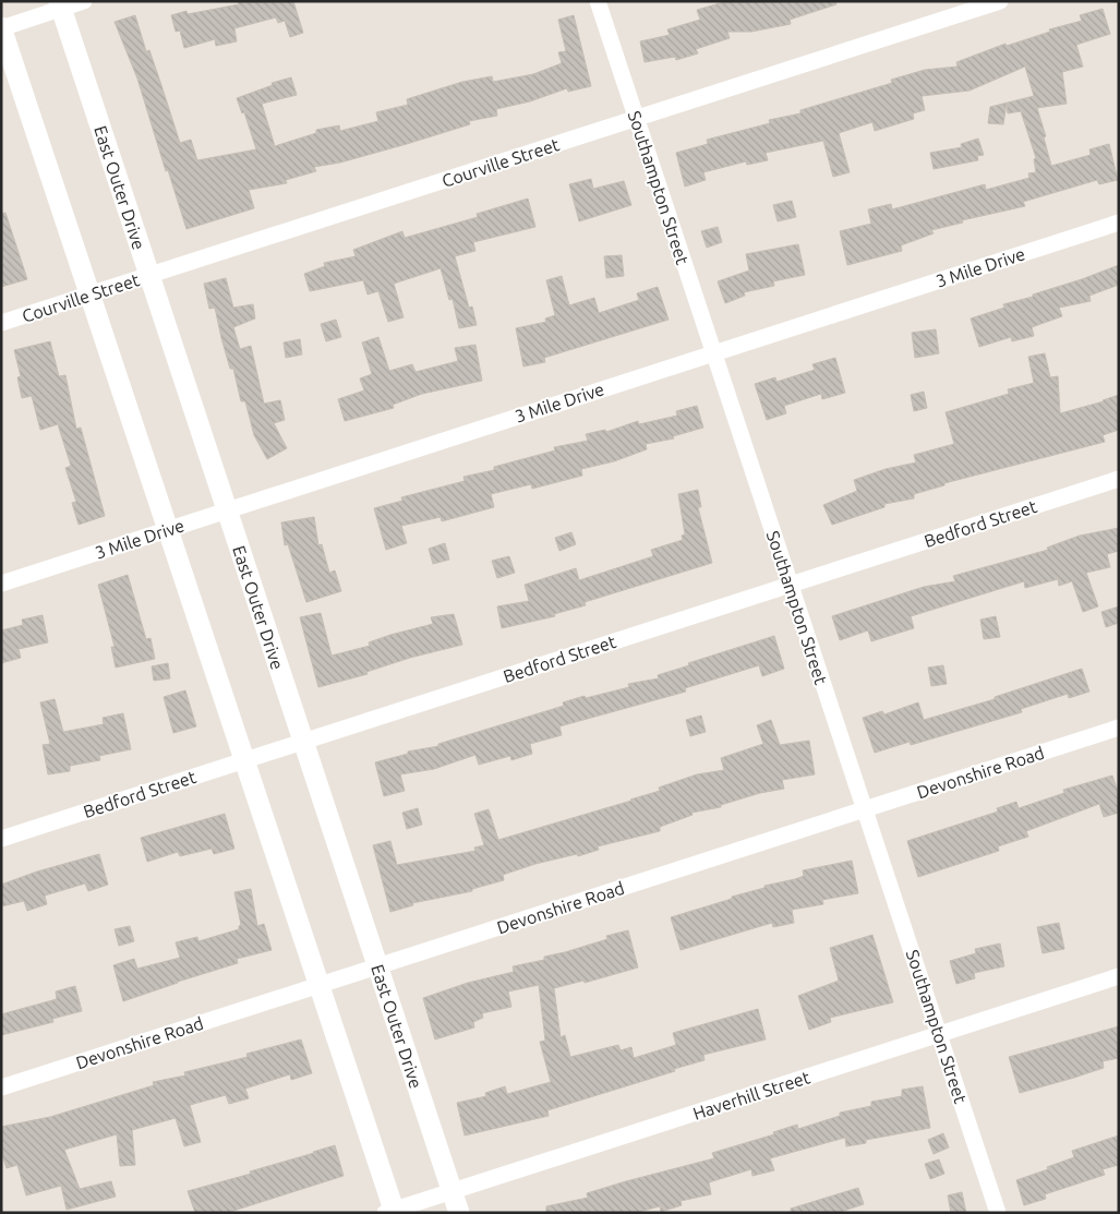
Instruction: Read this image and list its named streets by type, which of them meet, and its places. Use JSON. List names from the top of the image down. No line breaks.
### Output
{"streets":{"street":["Courville Street","East Outer Drive","Southampton Street","3 Mile Drive","Bedford Street","Devonshire Road","Haverhill Street"]},"crossings":[["Courville Street","East Outer Drive"],["Courville Street","Southampton Street"],["East Outer Drive","3 Mile Drive"],["East Outer Drive","Bedford Street"],["East Outer Drive","Devonshire Road"],["East Outer Drive","Haverhill Street"],["Southampton Street","3 Mile Drive"],["Southampton Street","Bedford Street"],["Southampton Street","Devonshire Road"],["Southampton Street","Haverhill Street"]]}
